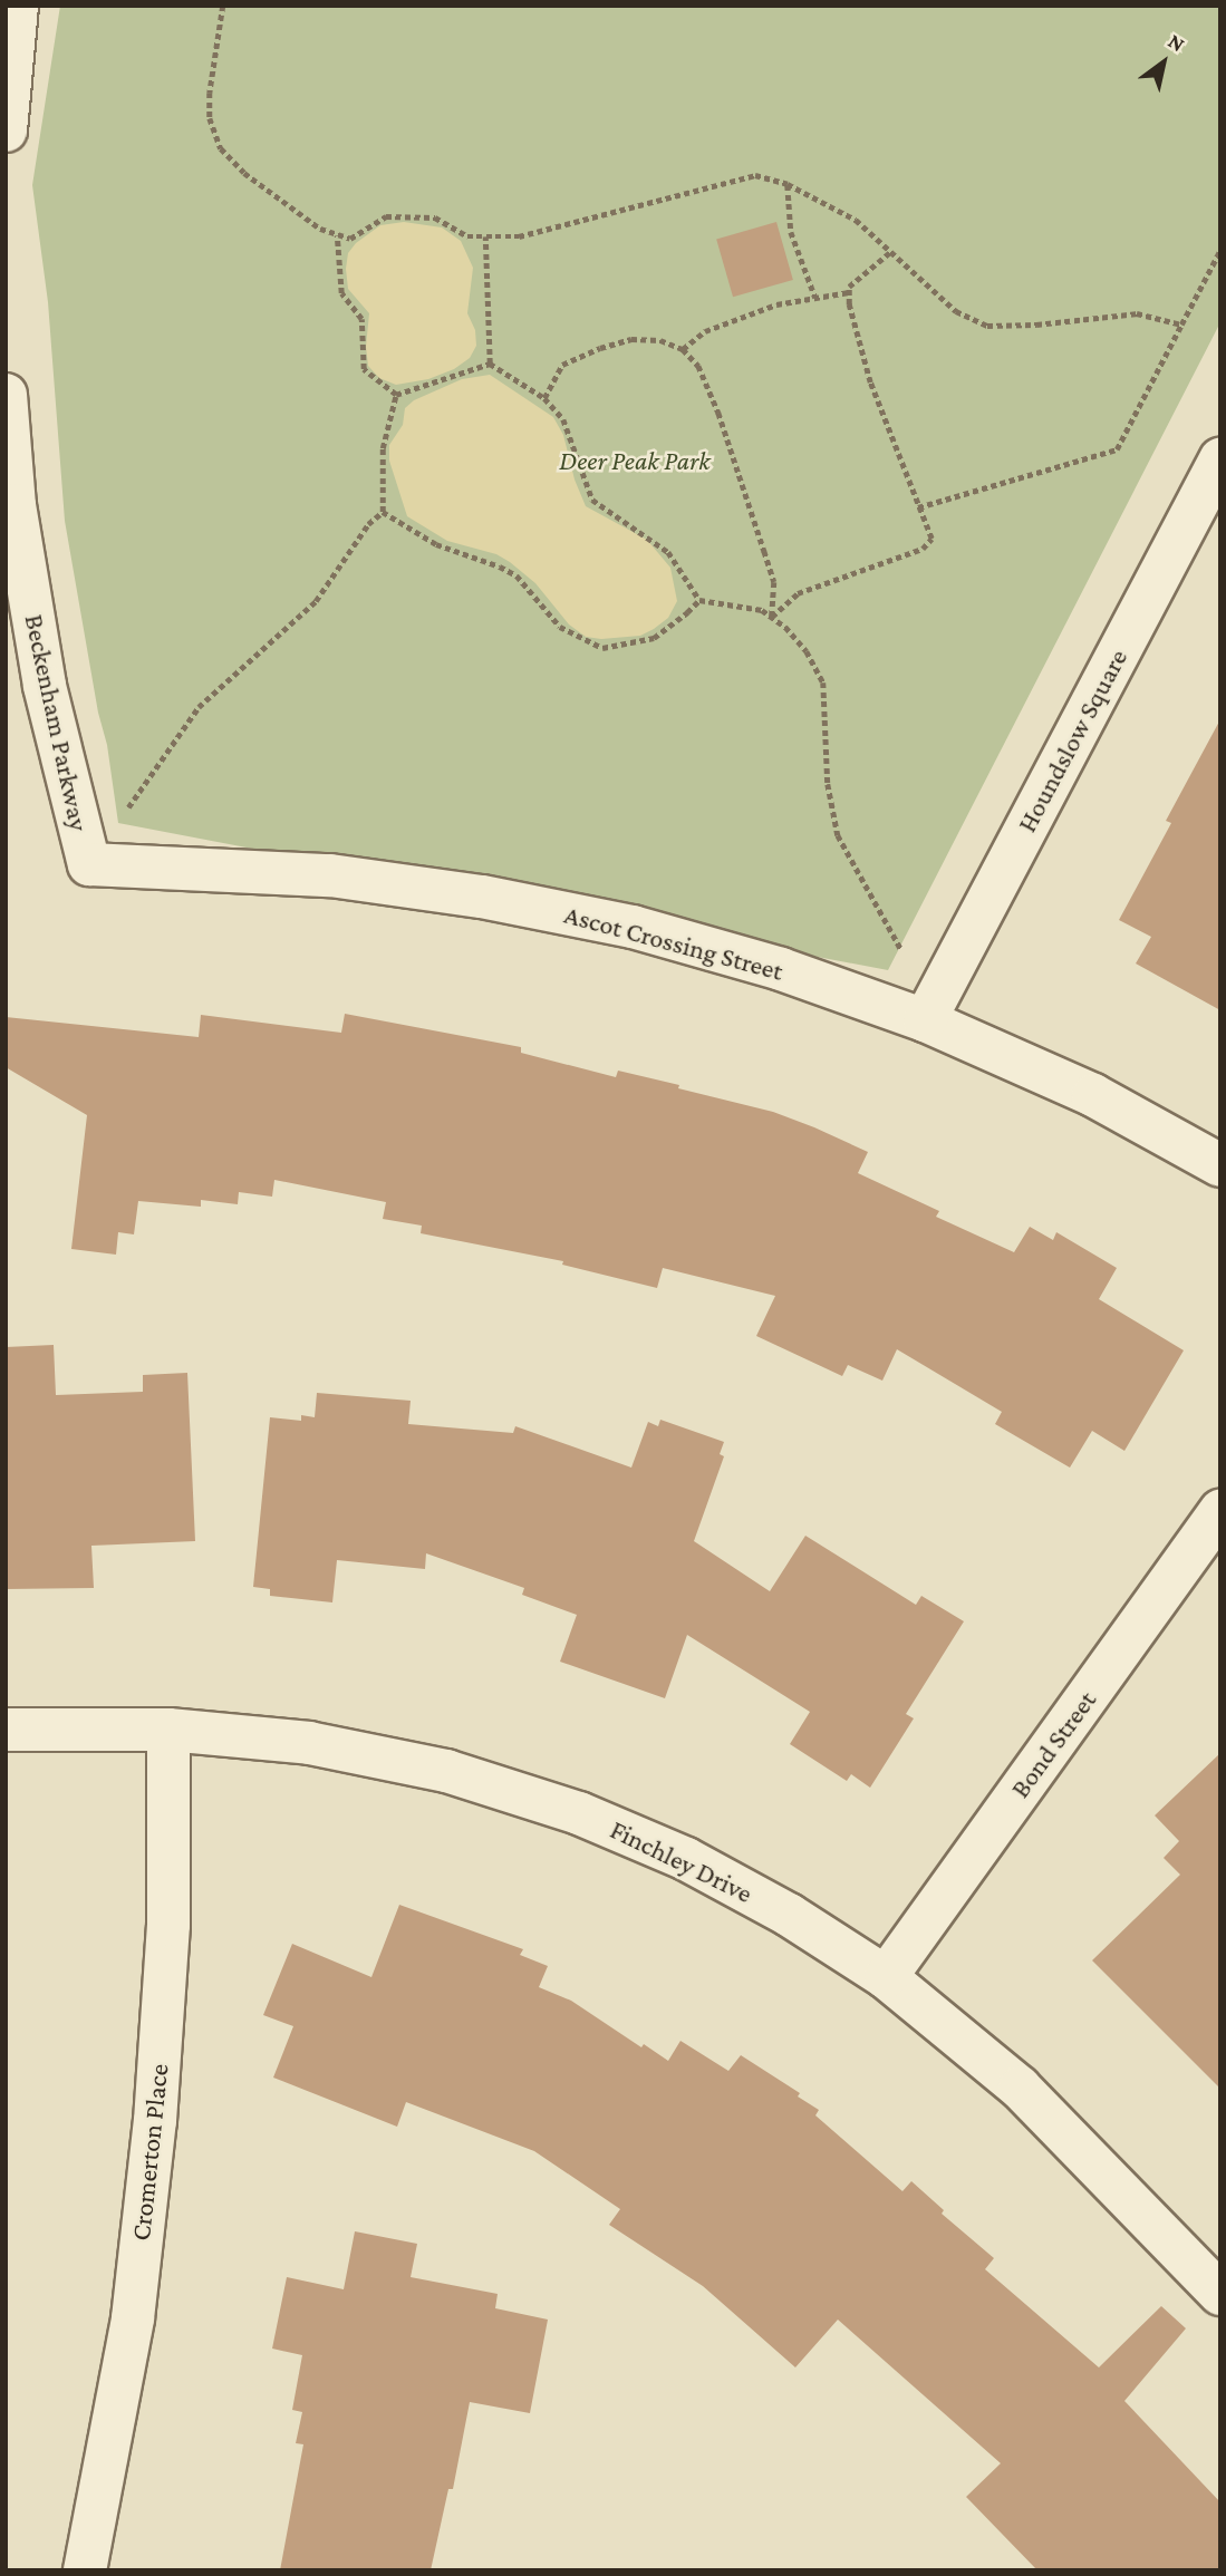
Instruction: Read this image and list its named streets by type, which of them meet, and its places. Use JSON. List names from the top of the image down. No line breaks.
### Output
{"streets":{"street":["Beckenham Parkway","Houndslow Square","Ascot Crossing Street","Bond Street","Finchley Drive","Cromerton Place"]},"crossings":[["Beckenham Parkway","Ascot Crossing Street"],["Houndslow Square","Ascot Crossing Street"],["Bond Street","Finchley Drive"],["Finchley Drive","Cromerton Place"]],"parks":["Deer Peak Park"],"north":"top right"}
